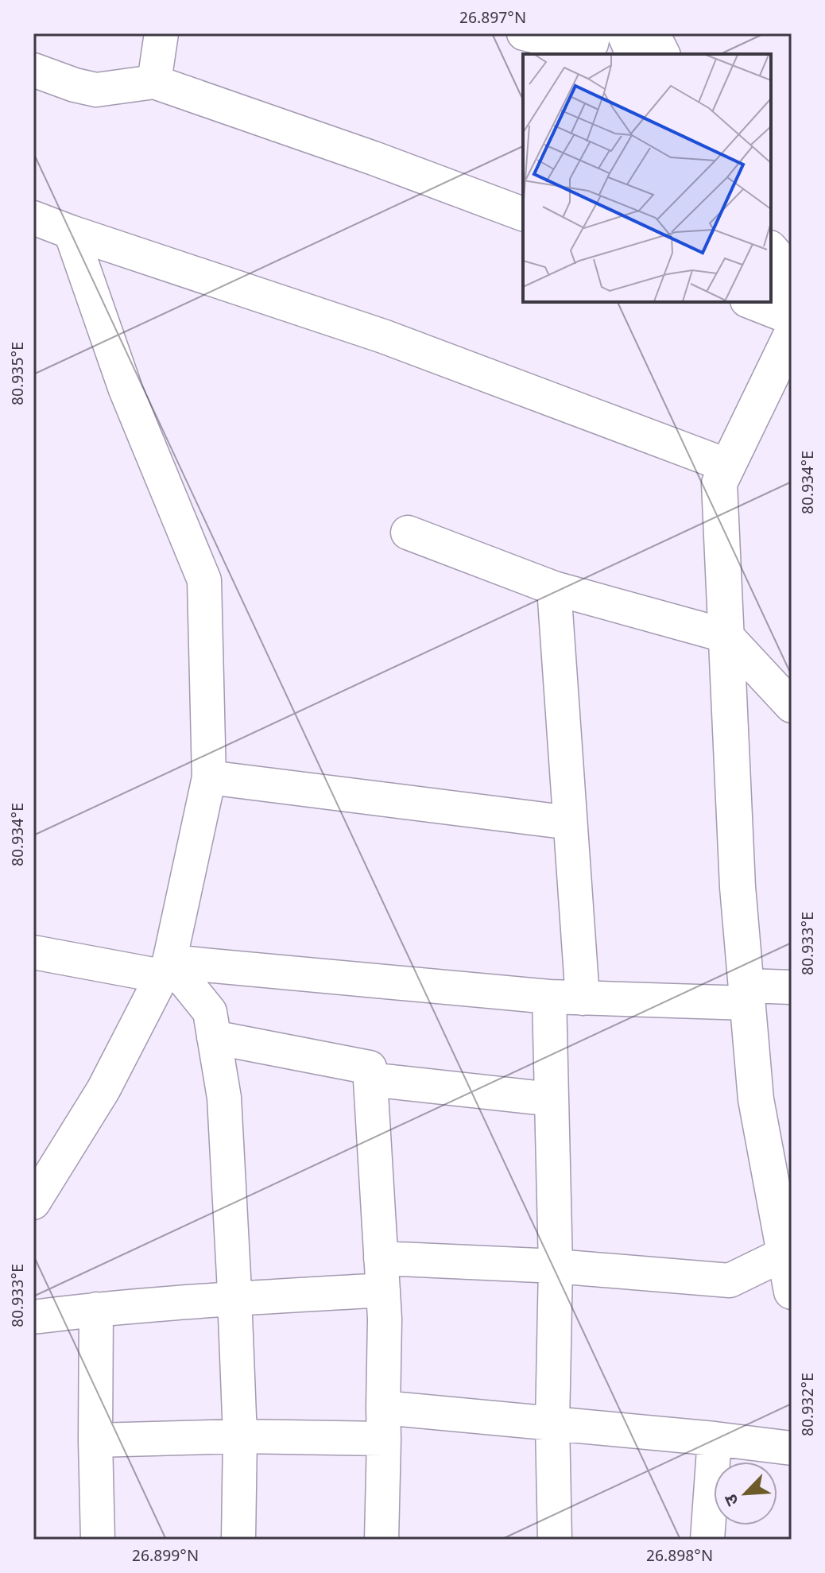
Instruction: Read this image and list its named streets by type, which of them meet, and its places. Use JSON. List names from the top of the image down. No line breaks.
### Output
{"north":"bottom left","coordinates":["26.897°N","80.935°E","80.934°E","80.933°E","80.932°E","26.899°N","26.898°N"]}
